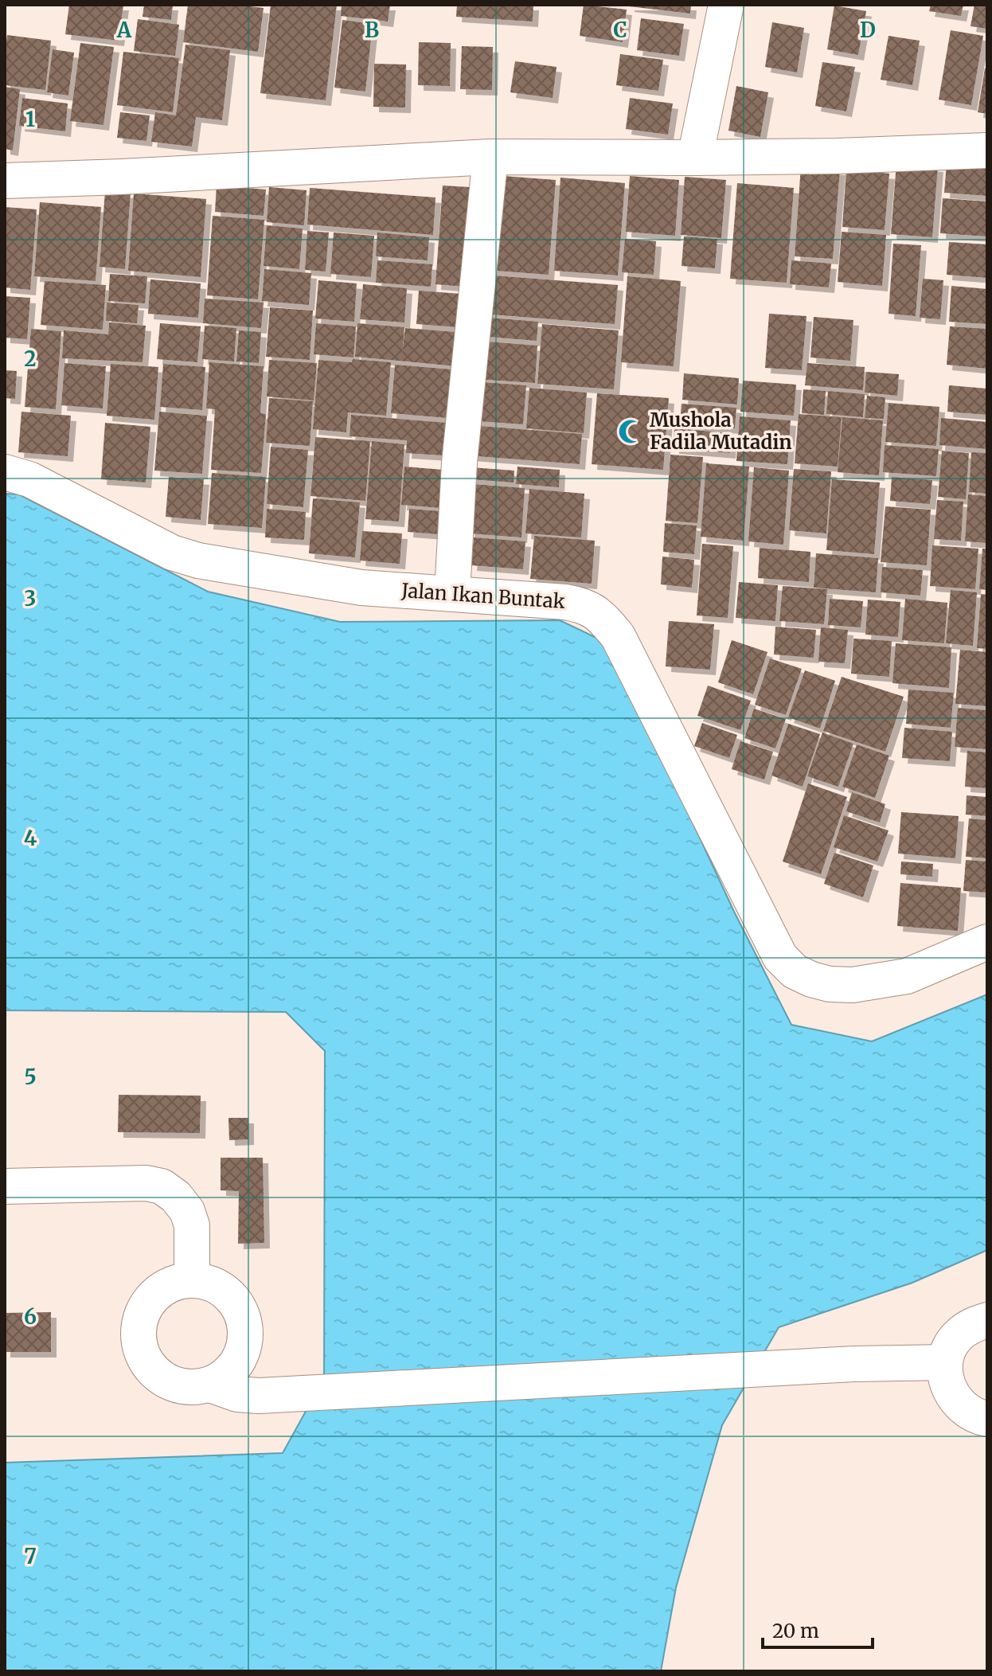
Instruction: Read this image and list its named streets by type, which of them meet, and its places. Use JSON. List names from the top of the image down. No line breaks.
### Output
{"streets":{"street":["Jalan Ikan Buntak"]},"places":{"mosque":["Mushola Fadila Mutadin"]},"scale_bar":"20 m","grid":{"columns":["A","B","C","D"],"rows":["1","2","3","4","5","6","7"]}}
